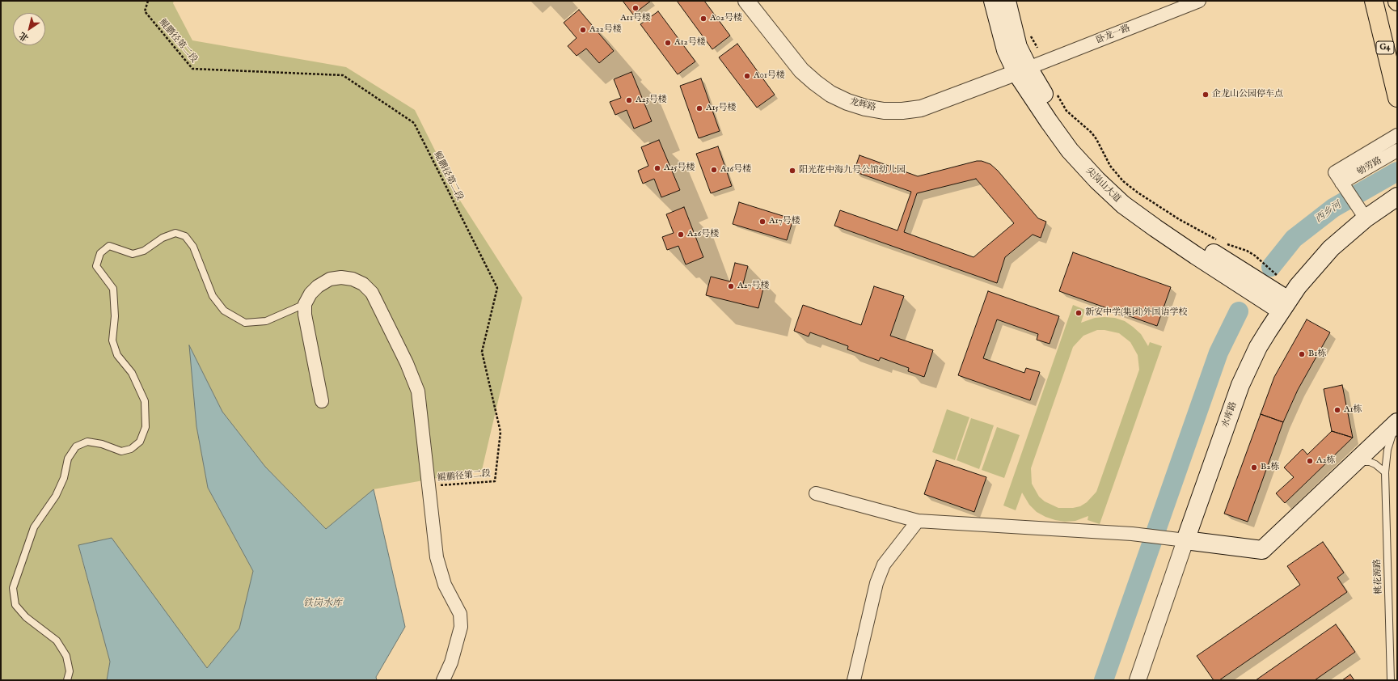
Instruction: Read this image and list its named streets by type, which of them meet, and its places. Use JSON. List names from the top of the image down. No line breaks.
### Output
{"streets":{"highway":["G4"],"main road":["尖岗山大道","水库路"],"street":["卧龙一路","龙辉路","劬劳路"],"lane":["桃花源路"],"path":["鲲鹏径第二段"]},"crossings":[["卧龙一路","龙辉路"],["卧龙一路","尖岗山大道"],["龙辉路","尖岗山大道"],["尖岗山大道","水库路"]],"water":["西乡河","铁岗水库"],"places":["A11号楼","A02号楼","A22号楼","A12号楼","A01号楼","企龙山公园停车点","A23号楼","A15号楼","A25号楼","A16号楼","阳光花中海九号公馆幼儿园","A17号楼","A26号楼","A27号楼","新安中学(集团)外国语学校","B1栋","A1栋","A2栋","B2栋"],"north":"bottom left"}
